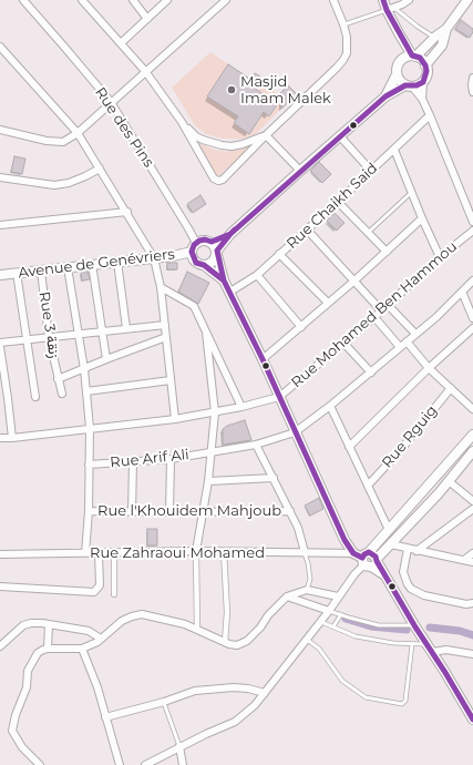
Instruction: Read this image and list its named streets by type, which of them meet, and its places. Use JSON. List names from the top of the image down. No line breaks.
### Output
{"streets":{"street":["Rue des Pins","Rue Chaikh Said","Avenue de Genévriers","Rue Mohamed Ben Hammou","Rue 3 زنقة","Rue Rguig","Rue Arif Ali","Rue l'Khouidem Mahjoub","Rue Zahraoui Mohamed"]},"crossings":[["Rue des Pins","Avenue de Genévriers"],["Avenue de Genévriers","Rue 3 زنقة"]],"places":["Masjid Imam Malek"]}
